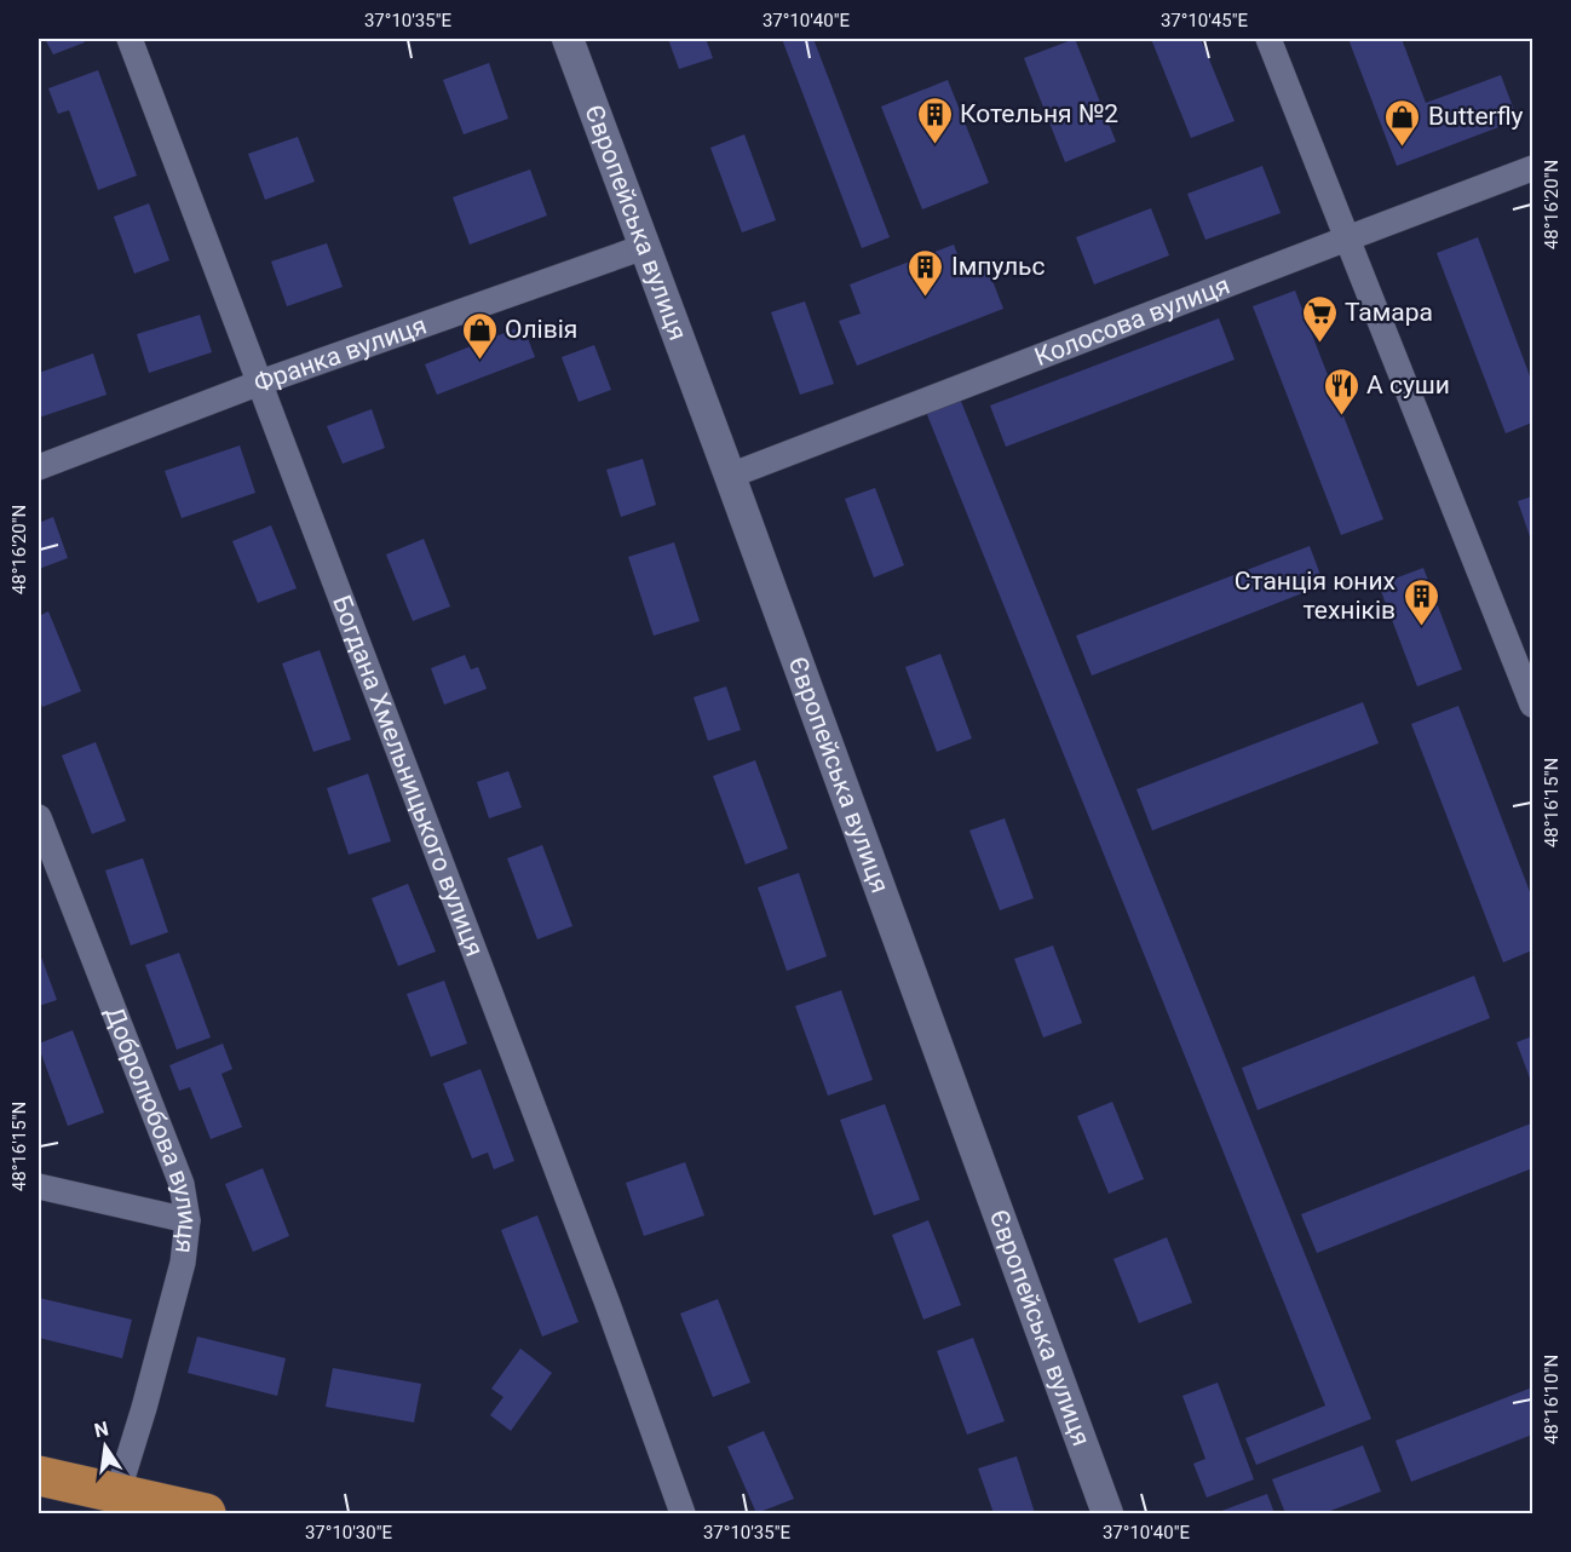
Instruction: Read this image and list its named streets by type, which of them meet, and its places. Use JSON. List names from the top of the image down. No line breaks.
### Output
{"streets":{"street":["Європейська вулиця","Колосова вулиця","Франка вулиця","Богдана Хмельницького вулиця","Добролюбова вулиця"]},"crossings":[["Європейська вулиця","Колосова вулиця"],["Європейська вулиця","Франка вулиця"],["Франка вулиця","Богдана Хмельницького вулиця"]],"places":{"building":["Котельня №2","Імпульс","Станція юних техніків"],"shop":["Butterfly","Олівія"],"supermarket":["Тамара"],"restaurant":["А суши"]},"north":"top","coordinates":["37°10'35\"E","37°10'40\"E","37°10'45\"E","48°16'20\"N","48°16'15\"N","48°16'10\"N","37°10'30\"E"]}
